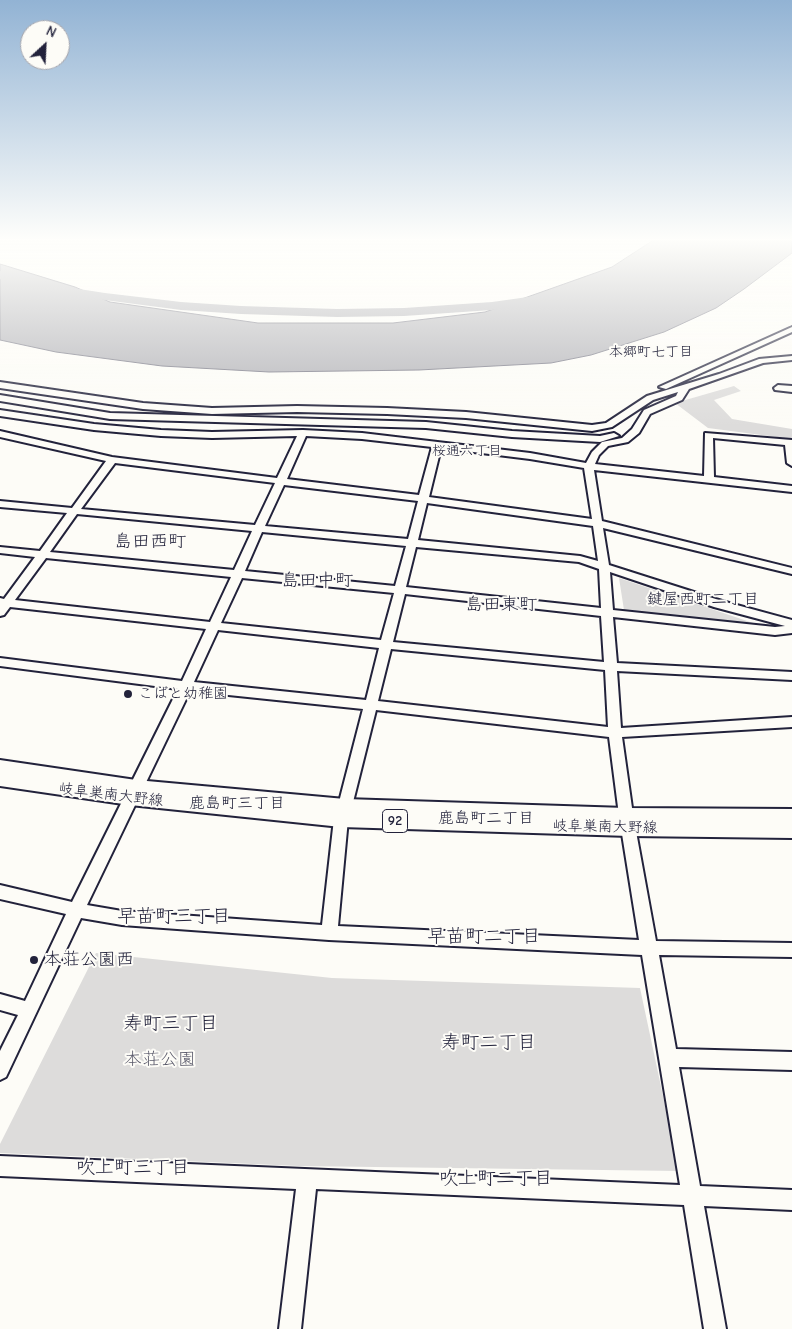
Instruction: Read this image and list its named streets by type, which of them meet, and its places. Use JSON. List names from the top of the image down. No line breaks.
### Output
{"streets":{"main road":["岐阜巣南大野線","92"]},"districts":["本郷町七丁目","桜通六丁目","島田西町","島田中町","鍵屋西町二丁目","島田東町","鹿島町三丁目","鹿島町二丁目","早苗町三丁目","早苗町二丁目","寿町三丁目","寿町二丁目","吹上町三丁目","吹上町二丁目"],"parks":["本荘公園"],"places":["こばと幼稚園","本荘公園西"],"north":"top right"}
